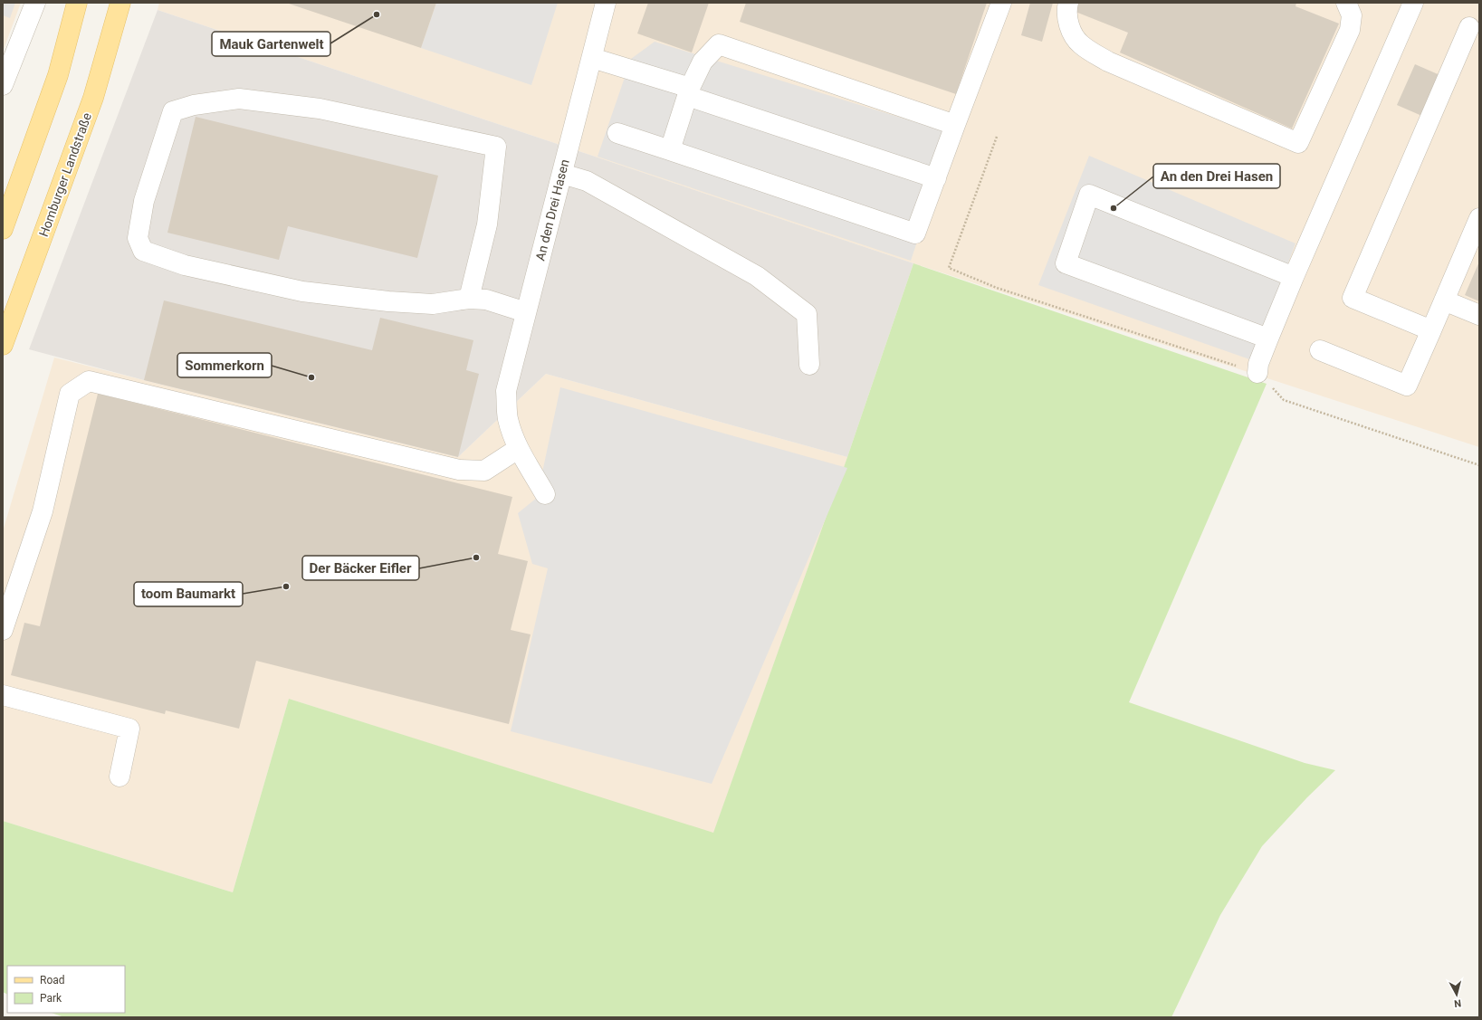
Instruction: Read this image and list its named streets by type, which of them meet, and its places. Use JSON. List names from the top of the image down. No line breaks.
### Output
{"streets":{"main road":["Homburger Landstraße"],"street":["An den Drei Hasen"]},"places":["Mauk Gartenwelt","An den Drei Hasen","Sommerkorn","Der Bäcker Eifler","toom Baumarkt"],"legend":["Road","Park"],"north":"bottom"}
